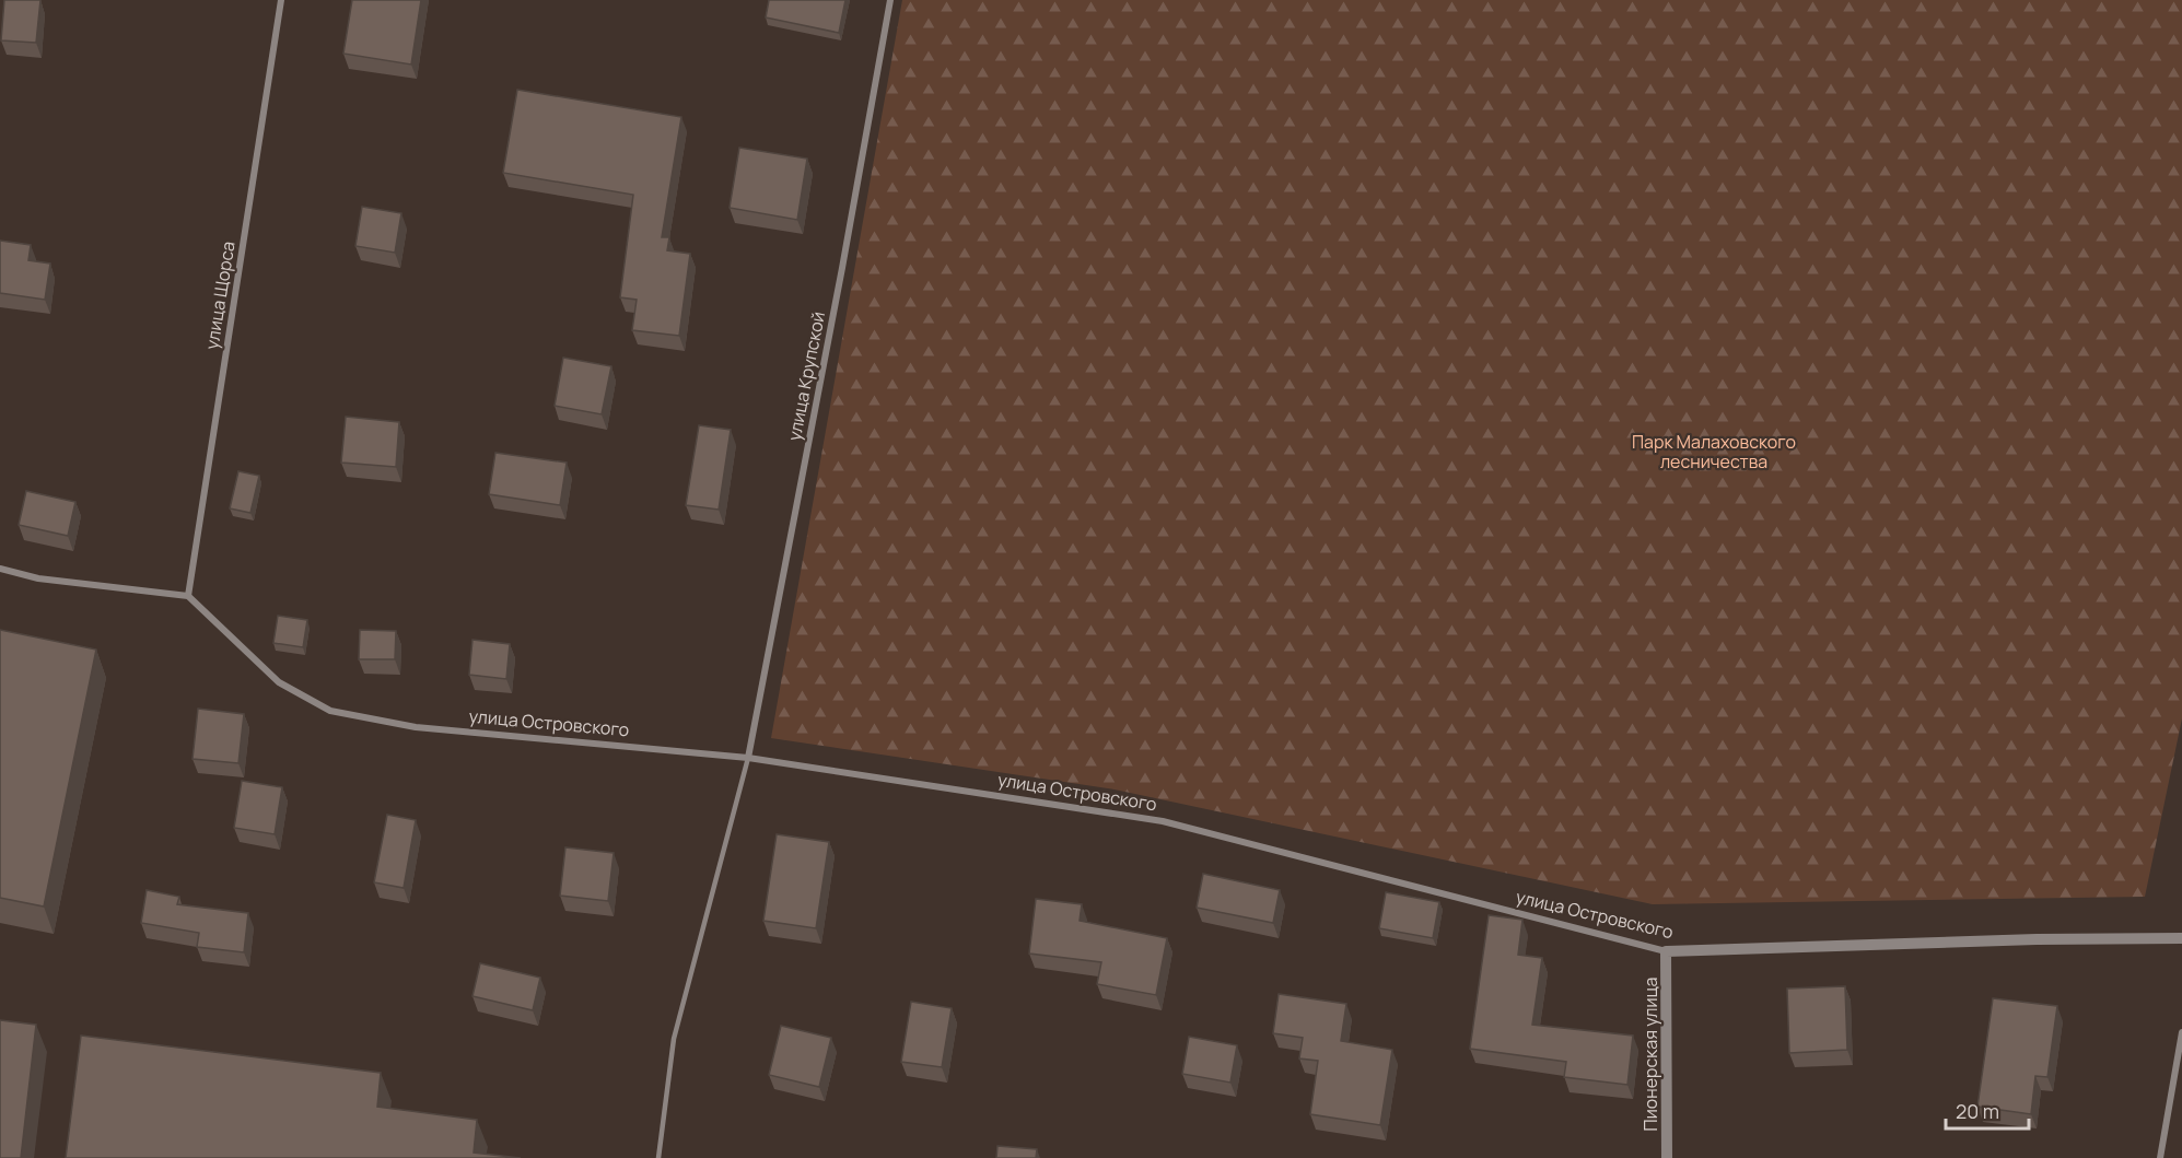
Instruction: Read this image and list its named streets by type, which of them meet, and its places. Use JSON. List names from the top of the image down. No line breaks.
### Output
{"streets":{"street":["улица Щорса","улица Крупской","улица Островского","Пионерская улица"]},"crossings":[["улица Щорса","улица Островского"],["улица Крупской","улица Островского"],["улица Островского","Пионерская улица"]],"parks":["Парк Малаховского лесничества"],"scale_bar":"20 m"}
